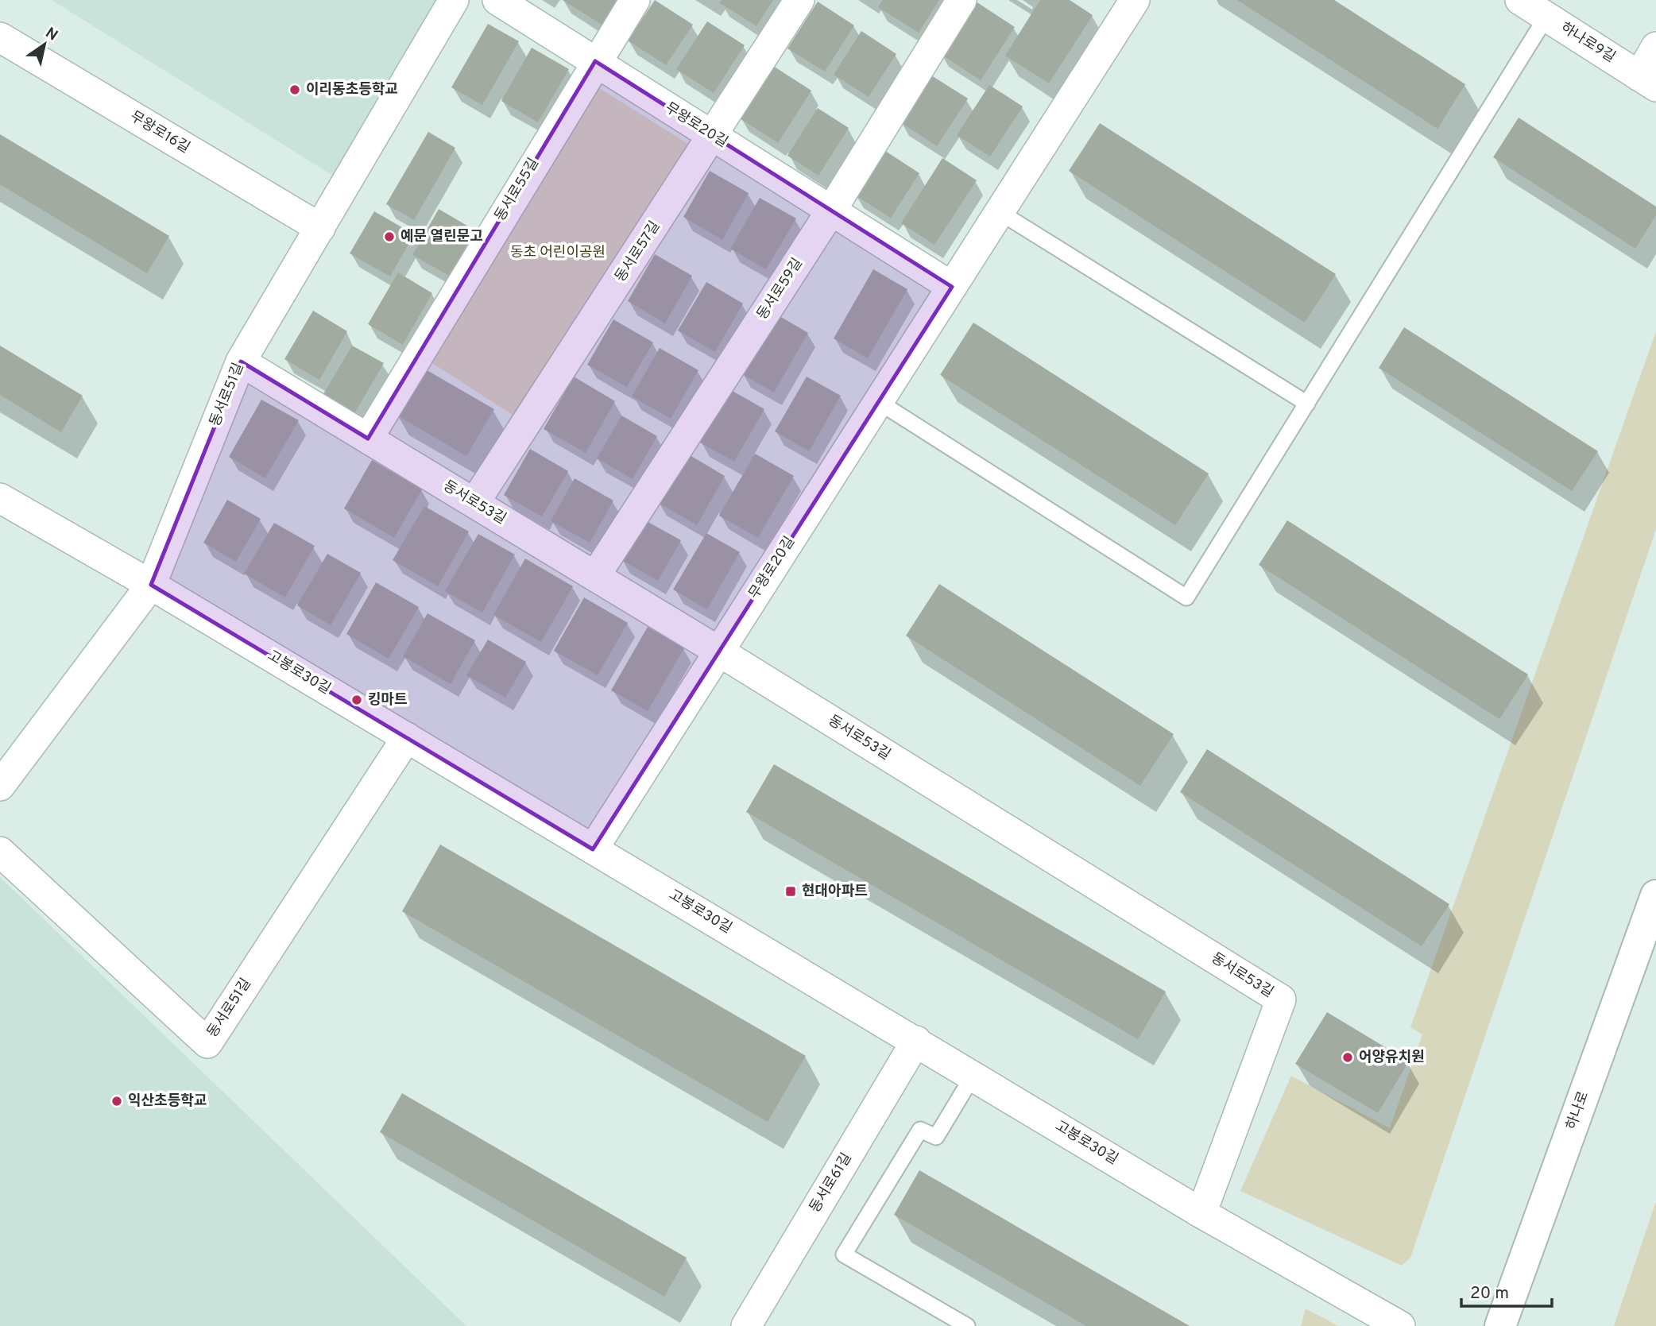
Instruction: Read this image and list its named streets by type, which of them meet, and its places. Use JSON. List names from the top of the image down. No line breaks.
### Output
{"streets":{"street":["하나로9길","무왕로20길","무왕로16길","동서로55길","동서로57길","동서로59길","동서로51길","동서로53길","고봉로30길","하나로","동서로61길"]},"crossings":[["무왕로20길","동서로55길"],["무왕로20길","동서로57길"],["무왕로20길","동서로59길"],["무왕로20길","동서로53길"],["무왕로20길","고봉로30길"],["무왕로16길","동서로51길"],["동서로55길","동서로53길"],["동서로57길","동서로53길"],["동서로59길","동서로53길"],["동서로51길","동서로53길"],["동서로51길","고봉로30길"],["동서로53길","고봉로30길"],["고봉로30길","동서로61길"]],"parks":["동초 어린이공원"],"places":{"other":["이리동초등학교","예문 열린문고","킹마트","어양유치원","익산초등학교"],"transit":["현대아파트"]},"scale_bar":"20 m","north":"top right"}
